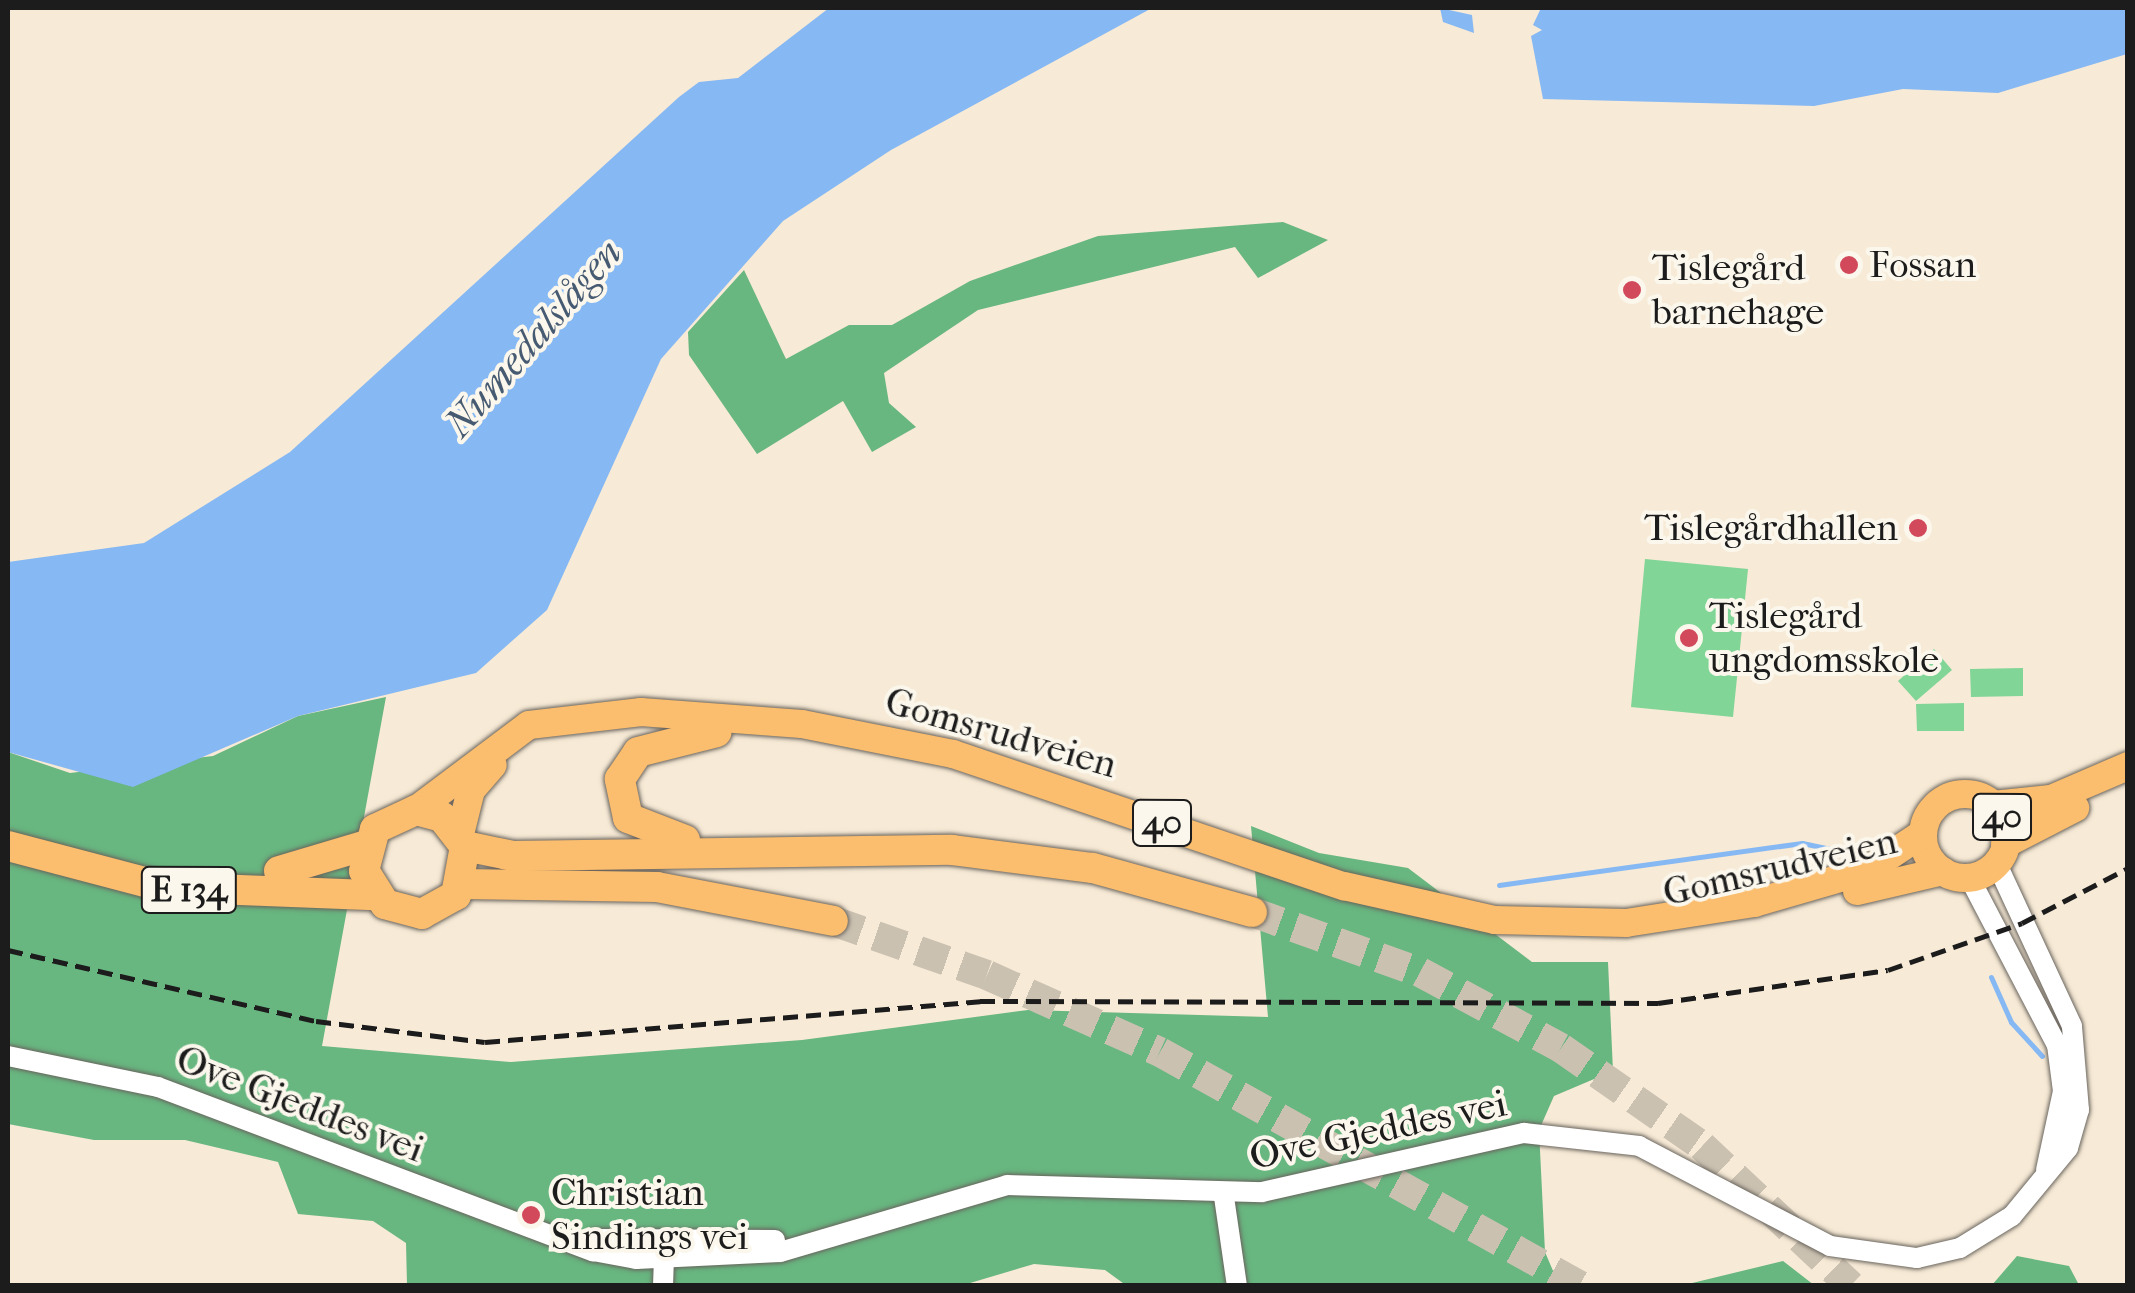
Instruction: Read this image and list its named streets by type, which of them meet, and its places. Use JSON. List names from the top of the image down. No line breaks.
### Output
{"streets":{"highway":["E 134"],"main road":["Gomsrudveien","40"],"street":["Ove Gjeddes vei"]},"crossings":[["Gomsrudveien","40"],["Gomsrudveien","E 134"],["Gomsrudveien","Ove Gjeddes vei"],["40","Ove Gjeddes vei"]],"water":["Numedalslågen"],"places":["Fossan","Tislegård barnehage","Tislegårdhallen","Tislegård ungdomsskole","Christian Sindings vei"]}
